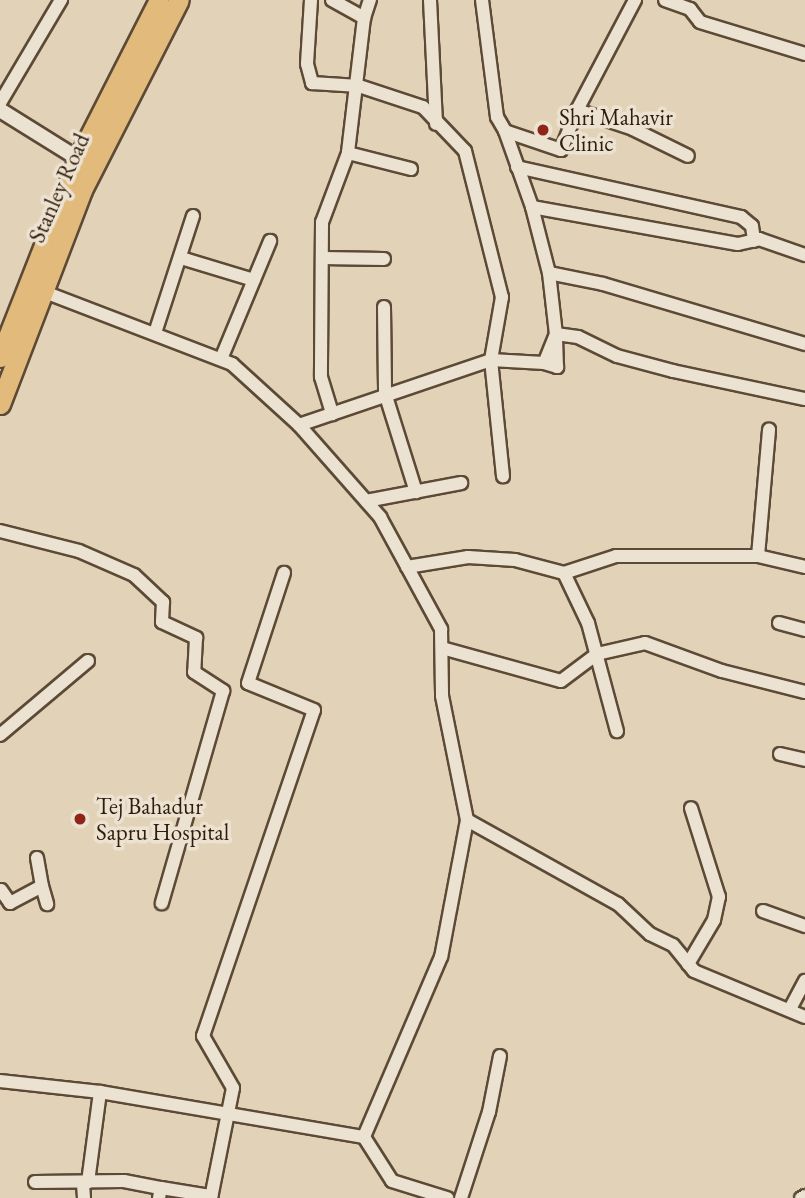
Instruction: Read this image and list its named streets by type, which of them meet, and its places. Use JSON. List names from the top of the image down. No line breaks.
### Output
{"streets":{"main road":["Stanley Road"]},"places":["Shri Mahavir Clinic","Tej Bahadur Sapru Hospital"]}
